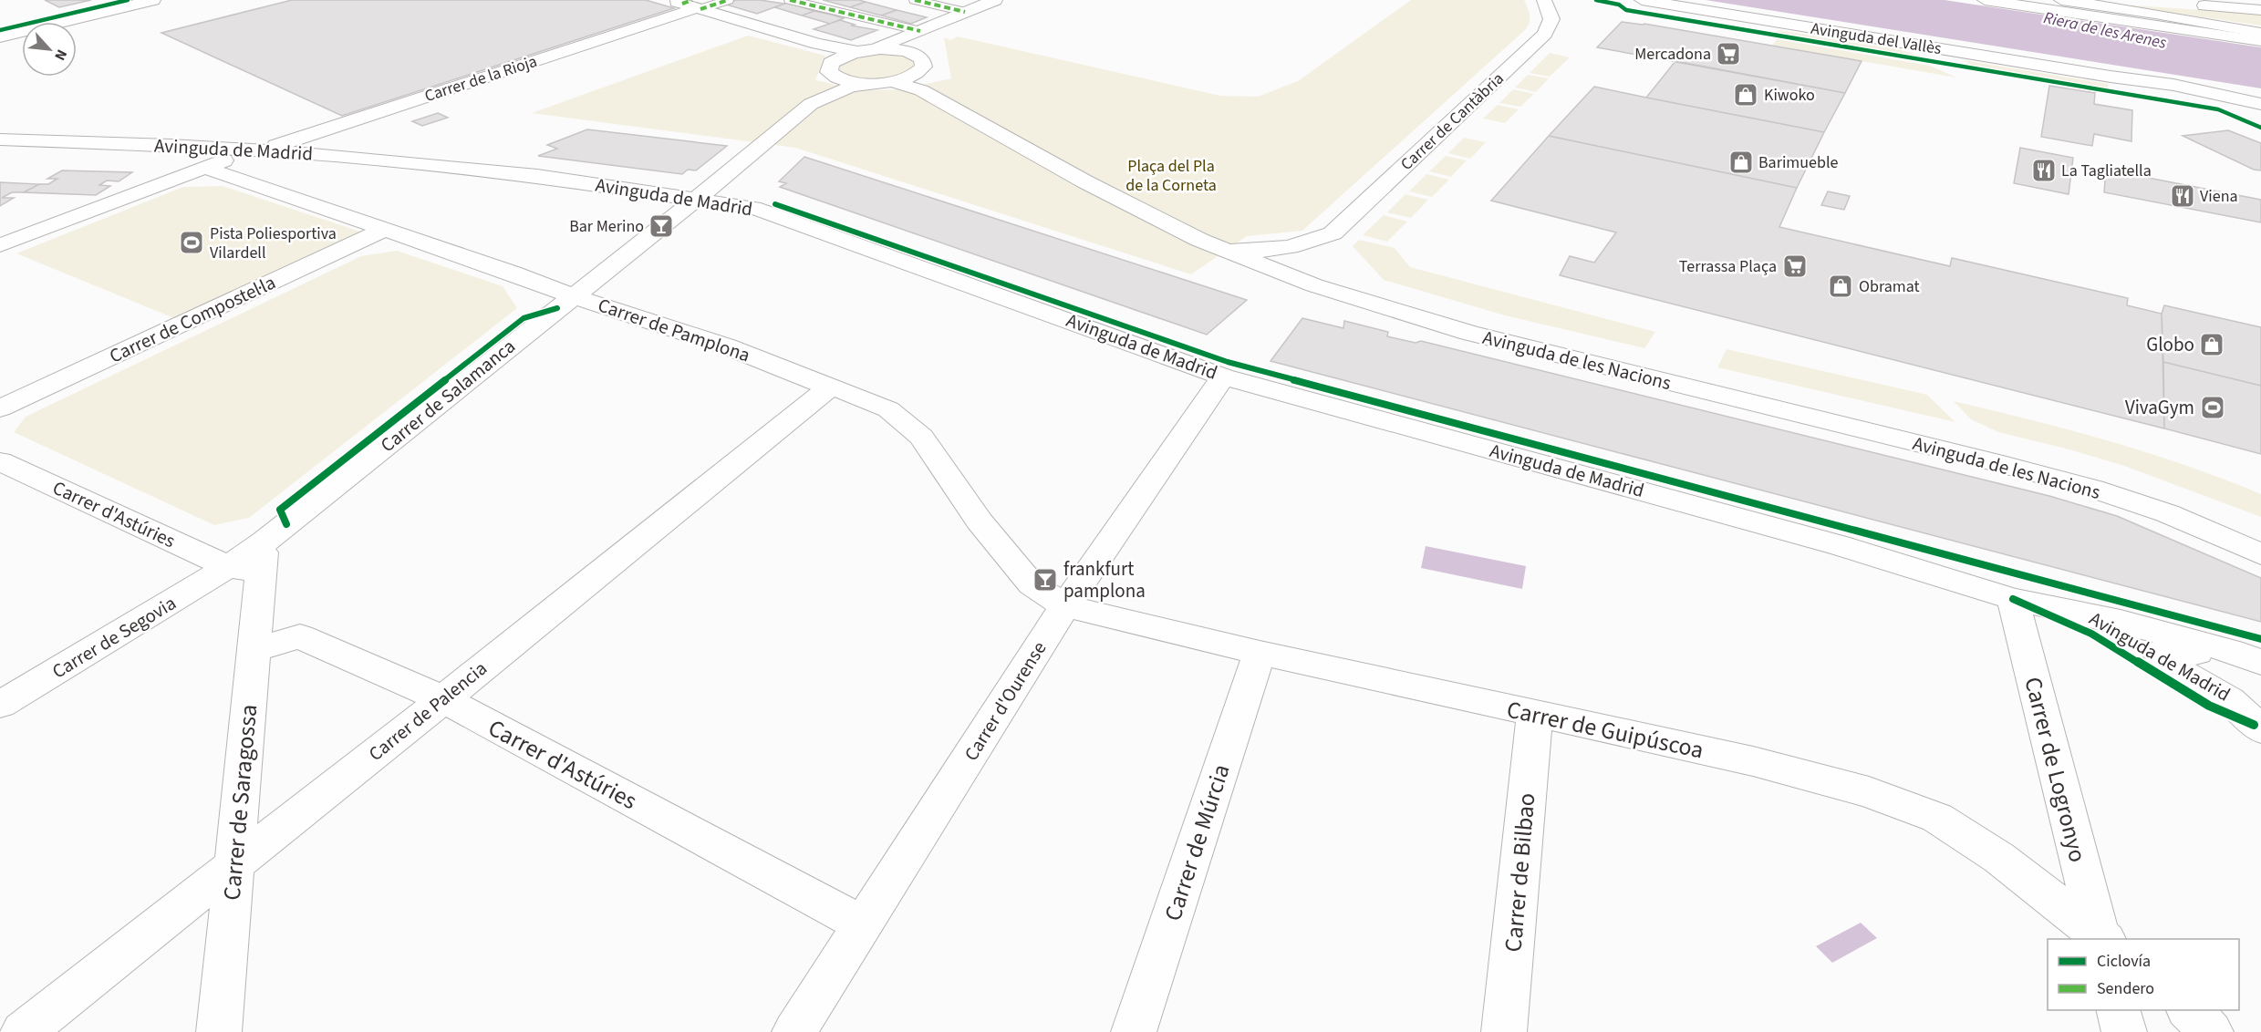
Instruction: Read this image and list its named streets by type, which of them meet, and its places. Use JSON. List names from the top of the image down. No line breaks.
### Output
{"streets":{"street":["Avinguda del Vallès","Carrer de la Rioja","Carrer de Cantàbria","Avinguda de Madrid","Carrer de Compostel·la","Carrer de Pamplona","Avinguda de les Nacions","Carrer de Salamanca","Carrer d'Astúries","Carrer de Segovia","Carrer d'Ourense","Carrer de Palencia","Carrer de Guipúscoa","Carrer de Logronyo","Carrer de Saragossa","Carrer de Múrcia","Carrer de Bilbao"]},"crossings":[["Carrer de la Rioja","Avinguda de Madrid"],["Carrer de la Rioja","Carrer de Pamplona"],["Carrer de Cantàbria","Avinguda de les Nacions"],["Avinguda de Madrid","Carrer de Salamanca"],["Avinguda de Madrid","Carrer d'Ourense"],["Avinguda de Madrid","Carrer de Logronyo"],["Carrer de Compostel·la","Carrer de Pamplona"],["Carrer de Pamplona","Carrer de Salamanca"],["Carrer de Pamplona","Carrer d'Ourense"],["Carrer de Pamplona","Carrer de Palencia"],["Carrer de Pamplona","Carrer de Guipúscoa"],["Avinguda de les Nacions","Carrer de Salamanca"],["Carrer de Salamanca","Carrer d'Astúries"],["Carrer de Salamanca","Carrer de Segovia"],["Carrer de Salamanca","Carrer de Saragossa"],["Carrer d'Astúries","Carrer de Segovia"],["Carrer d'Astúries","Carrer d'Ourense"],["Carrer d'Astúries","Carrer de Palencia"],["Carrer d'Astúries","Carrer de Saragossa"],["Carrer de Segovia","Carrer de Saragossa"],["Carrer d'Ourense","Carrer de Guipúscoa"],["Carrer de Palencia","Carrer de Saragossa"],["Carrer de Guipúscoa","Carrer de Logronyo"],["Carrer de Guipúscoa","Carrer de Múrcia"],["Carrer de Guipúscoa","Carrer de Bilbao"]],"water":["Riera de les Arenes"],"parks":["Plaça del Pla de la Corneta"],"places":{"supermarket":["Mercadona","Terrassa Plaça"],"shop":["Kiwoko","Barimueble","Obramat","Globo"],"restaurant":["La Tagliatella","Viena"],"bar":["Bar Merino","frankfurt pamplona"],"sports":["Pista Poliesportiva Vilardell","VivaGym"]},"legend":["Ciclovía","Sendero"],"north":"bottom right"}
